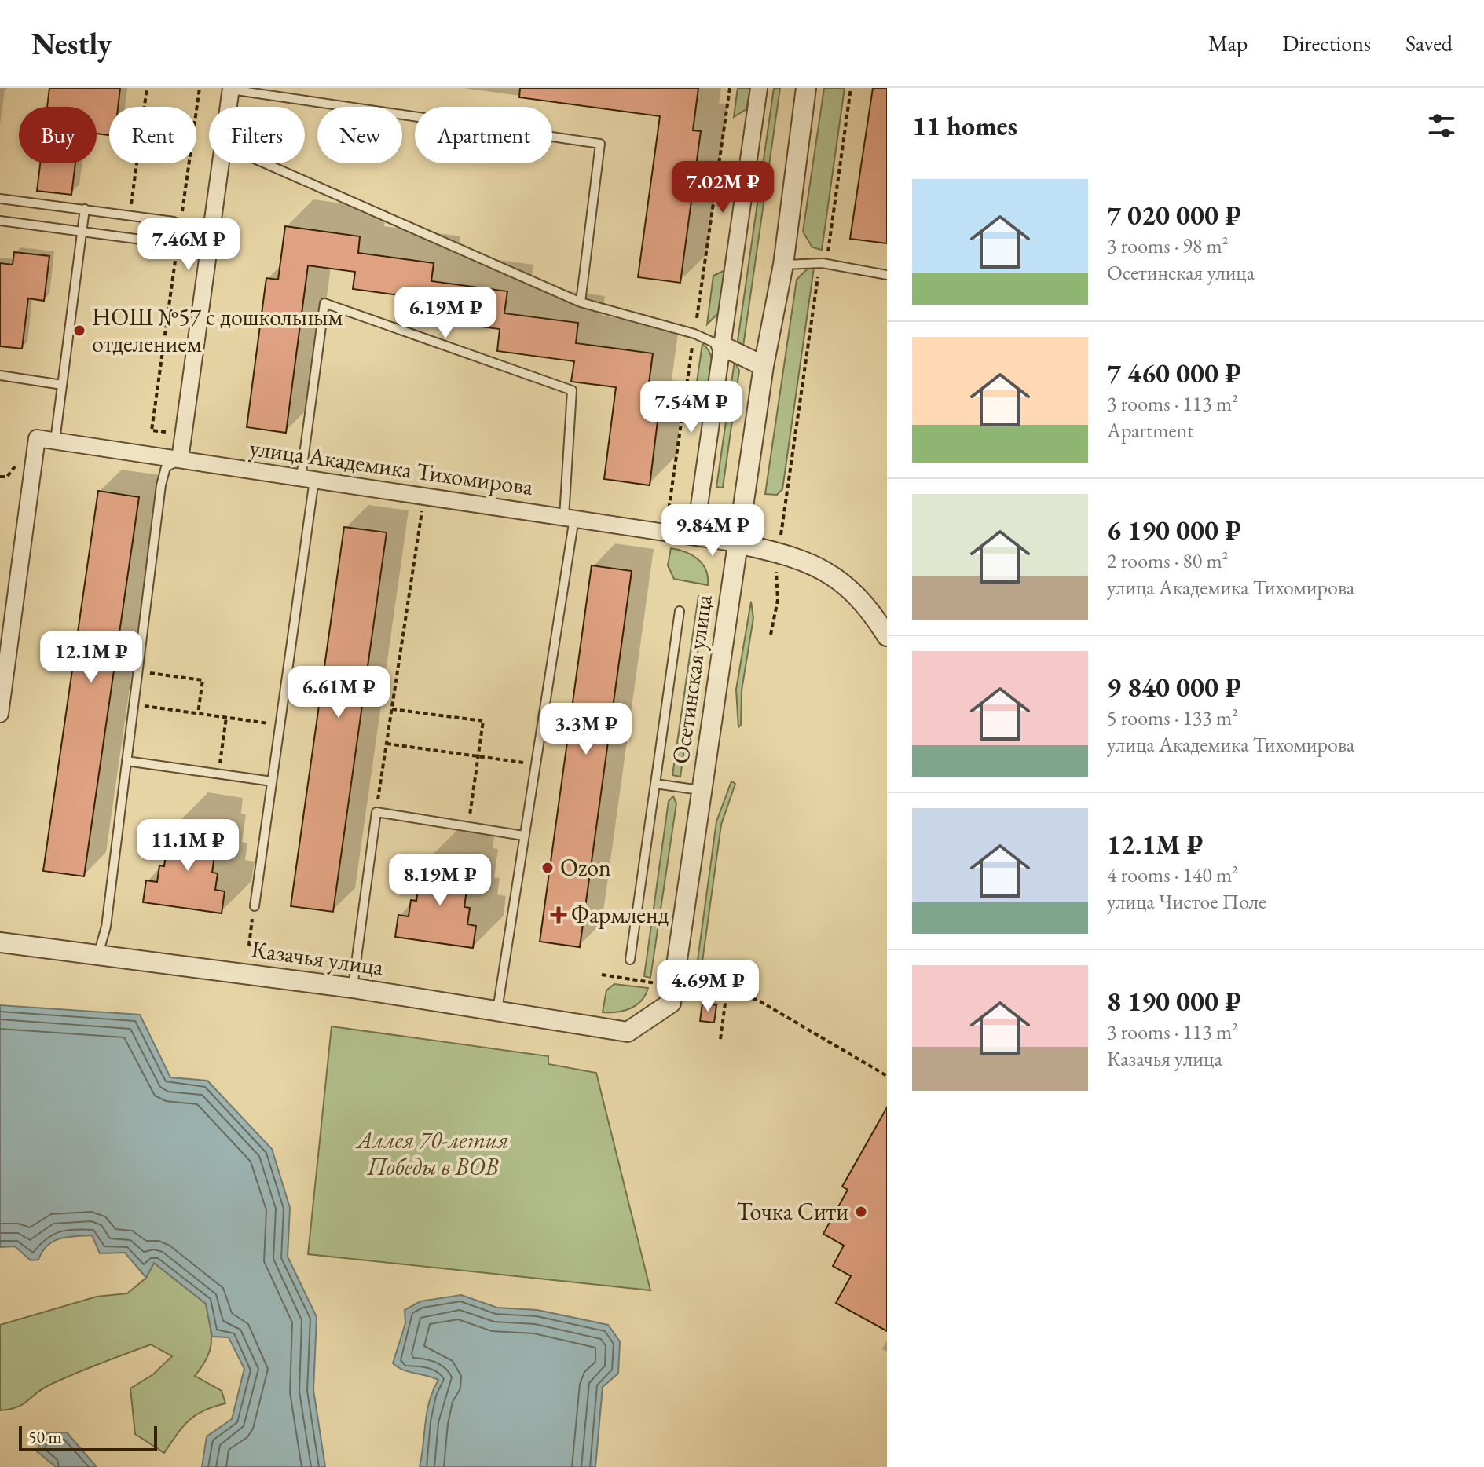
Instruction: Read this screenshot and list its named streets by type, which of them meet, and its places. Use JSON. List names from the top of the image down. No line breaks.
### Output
{"streets":{"street":["улица Академика Тихомирова","Осетинская улица","Казачья улица"]},"crossings":[["улица Академика Тихомирова","Осетинская улица"],["Осетинская улица","Казачья улица"]],"parks":["Аллея 70-летия Победы в ВОВ"],"places":{"other":["НОШ №57 с дошкольным отделением","Ozon","Точка Сити"],"health":["Фармленд"]},"scale_bar":"50 m","page":{"header":"Nestly","nav":["Map","Directions","Saved"],"heading":"11 homes","chip":["Buy","Rent","Filters","New","Apartment"],"price":["7.02M ₽","7.46M ₽","6.19M ₽","7.54M ₽","9.84M ₽","12.1M ₽","6.61M ₽","3.3M ₽","11.1M ₽","8.19M ₽","4.69M ₽"],"list":[{"name":"7 020 000 ₽","note":"3 rooms · 98 m² · Осетинская улица"},{"name":"7 460 000 ₽","note":"3 rooms · 113 m² · Apartment"},{"name":"6 190 000 ₽","note":"2 rooms · 80 m² · улица Академика Тихомирова"},{"name":"9 840 000 ₽","note":"5 rooms · 133 m² · улица Академика Тихомирова"},{"name":"12.1M ₽","note":"4 rooms · 140 m² · улица Чистое Поле"},{"name":"8 190 000 ₽","note":"3 rooms · 113 m² · Казачья улица"}],"scale":"50 m"}}
